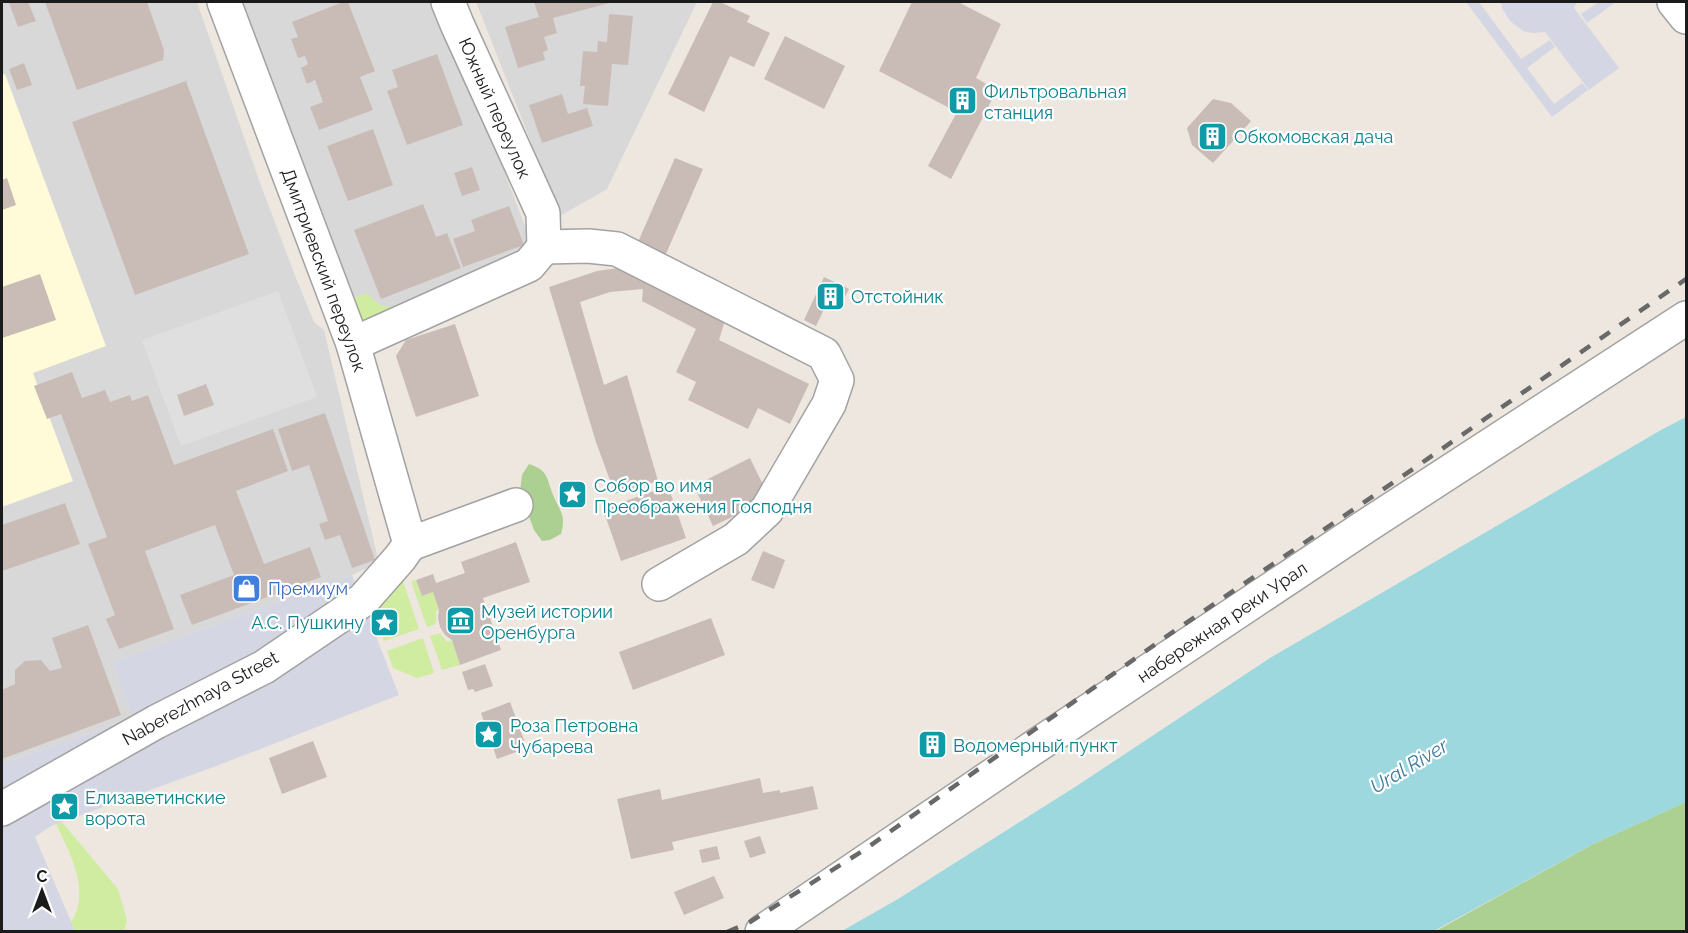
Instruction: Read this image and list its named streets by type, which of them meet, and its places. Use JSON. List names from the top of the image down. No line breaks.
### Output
{"streets":{"street":["Южный переулок","Дмитриевский переулок","набережная реки Урал","Naberezhnaya Street"]},"crossings":[["Дмитриевский переулок","Naberezhnaya Street"]],"water":["Ural River"],"places":{"building":["Фильтровальная станция","Обкомовская дача","Отстойник","Водомерный пункт"],"place":["Собор во имя Преображения Господня","А.С. Пушкину","Роза Петровна Чубарева","Елизаветинские ворота"],"shop":["Премиум"],"museum":["Музей истории Оренбурга"]},"north":"top"}
